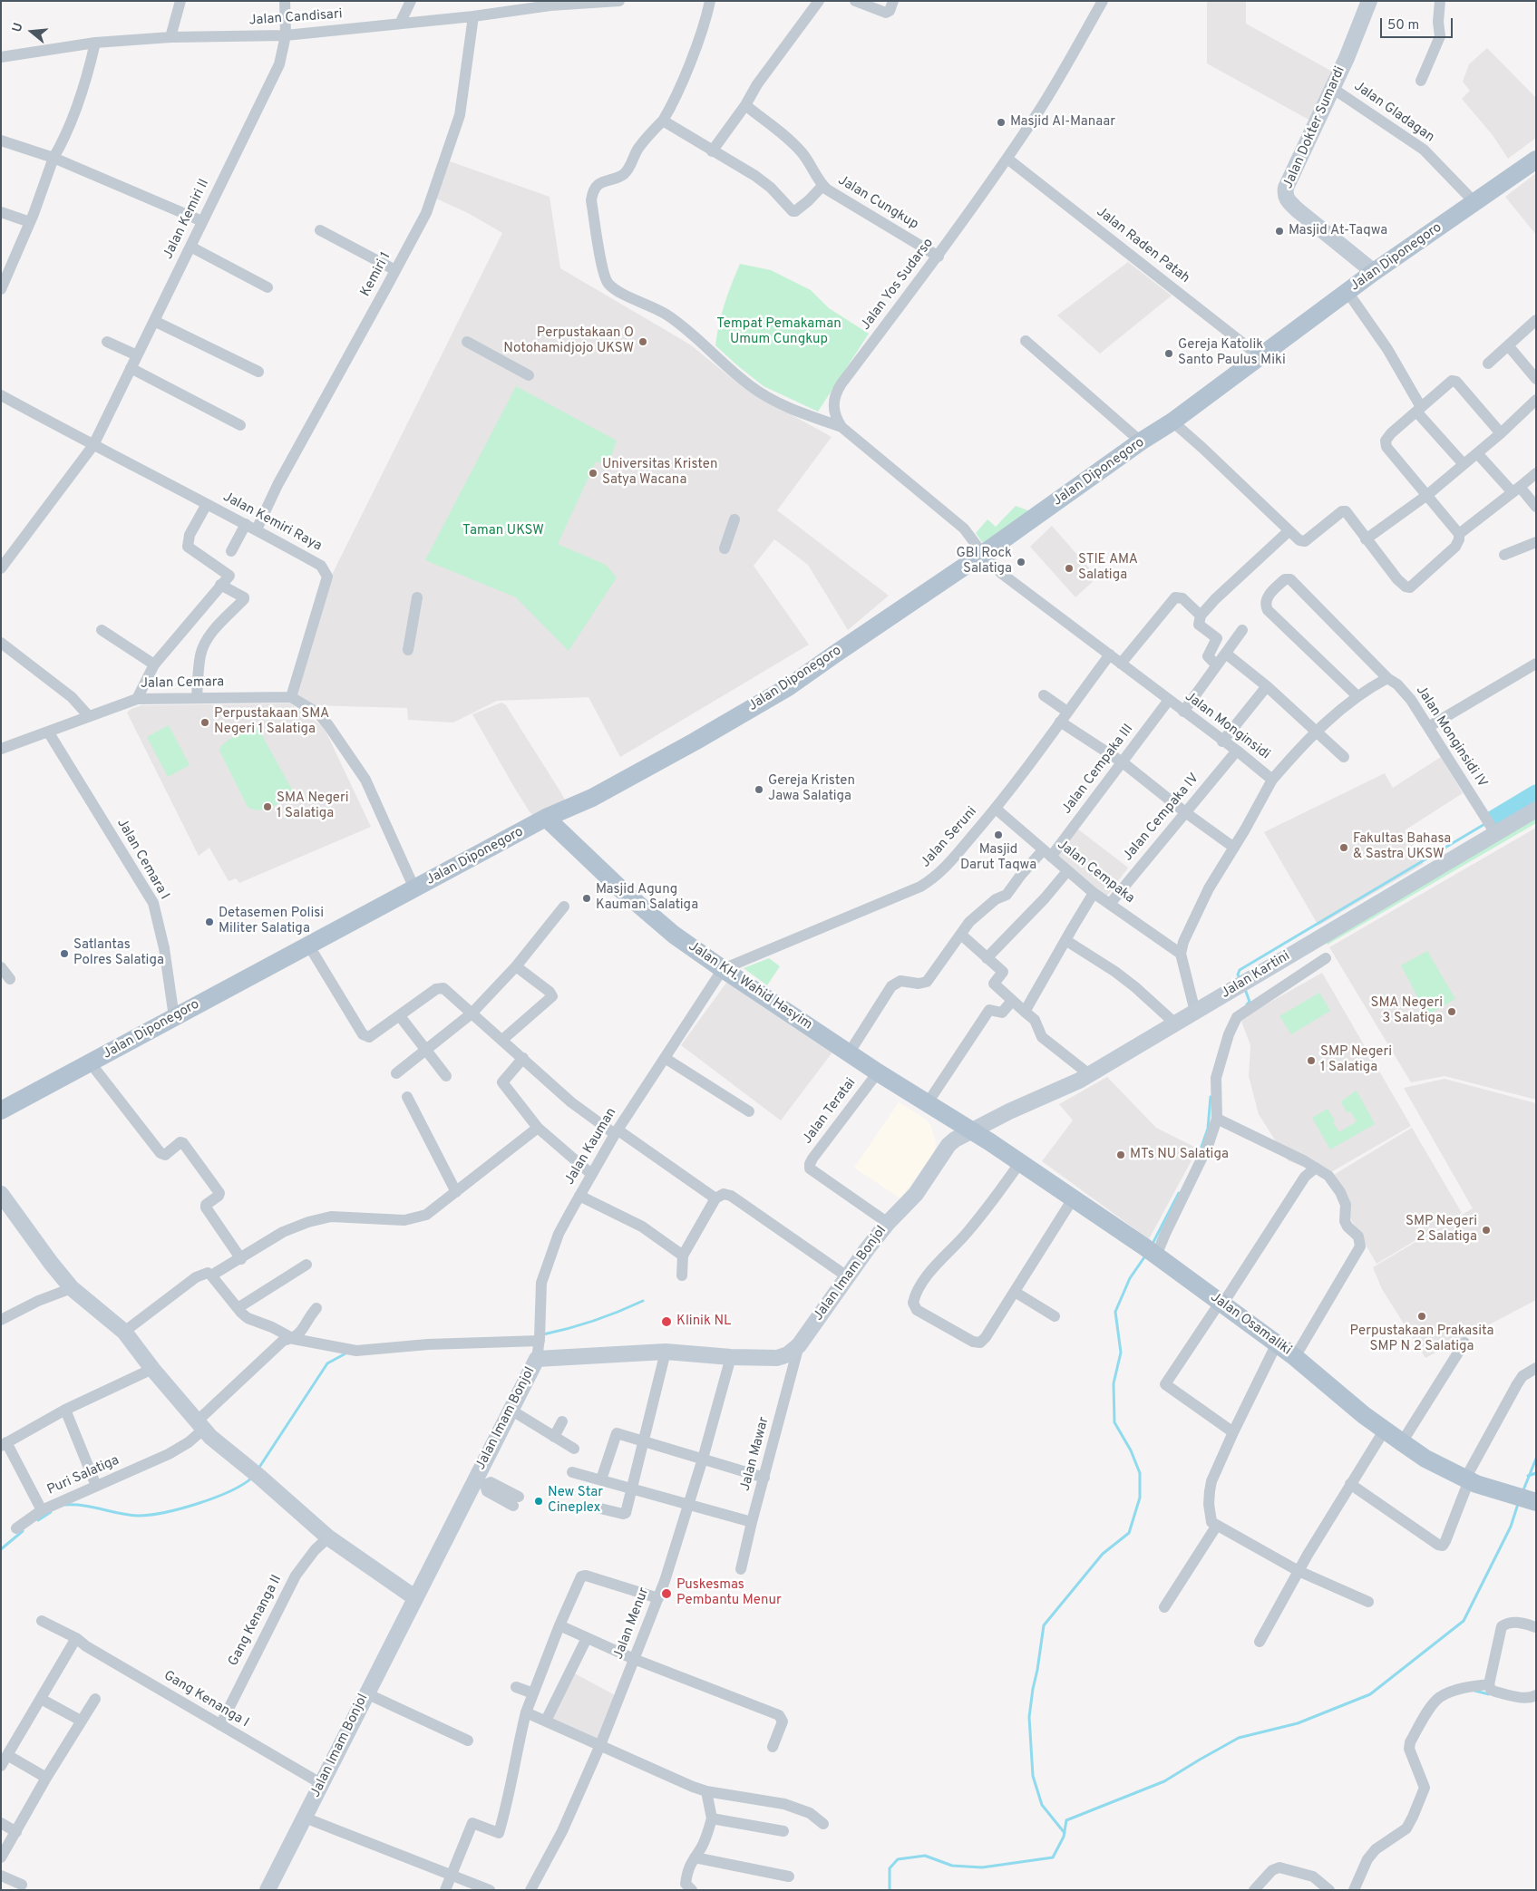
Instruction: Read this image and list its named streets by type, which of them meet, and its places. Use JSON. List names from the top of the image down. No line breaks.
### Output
{"streets":{"main road":["Jalan Dokter Sumardi","Jalan Diponegoro","Jalan Kartini","Jalan KH. Wahid Hasyim","Jalan Imam Bonjol","Jalan Osamaliki"],"street":["Jalan Candisari","Jalan Gladagan","Jalan Cungkup","Jalan Kemiri II","Jalan Raden Patah","Kemiri 1","Jalan Yos Sudarso","Jalan Kemiri Raya","Jalan Cemara","Jalan Monginsidi","Jalan Monginsidi IV","Jalan Cempaka III","Jalan Cempaka IV","Jalan Seruni","Jalan Cemara I","Jalan Cempaka","Jalan Teratai","Jalan Kauman","Jalan Mawar","Puri Salatiga","Gang Kenanga II","Jalan Menur","Gang Kenanga I"]},"crossings":[["Jalan Candisari","Jalan Kemiri II"],["Jalan Candisari","Kemiri 1"],["Jalan Gladagan","Jalan Dokter Sumardi"],["Jalan Gladagan","Jalan Diponegoro"],["Jalan Dokter Sumardi","Jalan Diponegoro"],["Jalan Cungkup","Jalan Yos Sudarso"],["Jalan Kemiri II","Jalan Kemiri Raya"],["Jalan Raden Patah","Jalan Diponegoro"],["Jalan Raden Patah","Jalan Yos Sudarso"],["Jalan Diponegoro","Jalan Yos Sudarso"],["Jalan Diponegoro","Jalan Monginsidi"],["Jalan Diponegoro","Jalan Cemara I"],["Jalan Diponegoro","Jalan KH. Wahid Hasyim"],["Kemiri 1","Jalan Kemiri Raya"],["Jalan Yos Sudarso","Jalan Monginsidi"],["Jalan Kemiri Raya","Jalan Cemara"],["Jalan Cemara","Jalan Cemara I"],["Jalan Monginsidi","Jalan Cempaka III"],["Jalan Monginsidi","Jalan Cempaka IV"],["Jalan Monginsidi","Jalan Seruni"],["Jalan Monginsidi","Jalan Cempaka"],["Jalan Monginsidi IV","Jalan Kartini"],["Jalan Cempaka III","Jalan Cempaka"],["Jalan Cempaka III","Jalan KH. Wahid Hasyim"],["Jalan Cempaka IV","Jalan Cempaka"],["Jalan Seruni","Jalan Cempaka"],["Jalan Seruni","Jalan KH. Wahid Hasyim"],["Jalan Seruni","Jalan Kauman"],["Jalan Kartini","Jalan KH. Wahid Hasyim"],["Jalan Kartini","Jalan Imam Bonjol"],["Jalan Kartini","Jalan Osamaliki"],["Jalan KH. Wahid Hasyim","Jalan Teratai"],["Jalan KH. Wahid Hasyim","Jalan Kauman"],["Jalan KH. Wahid Hasyim","Jalan Imam Bonjol"],["Jalan KH. Wahid Hasyim","Jalan Osamaliki"],["Jalan Teratai","Jalan Imam Bonjol"],["Jalan Kauman","Jalan Imam Bonjol"],["Jalan Imam Bonjol","Jalan Osamaliki"],["Jalan Imam Bonjol","Jalan Mawar"],["Jalan Imam Bonjol","Jalan Menur"],["Jalan Imam Bonjol","Gang Kenanga I"],["Gang Kenanga II","Gang Kenanga I"]],"parks":["Tempat Pemakaman Umum Cungkup","Taman UKSW"],"places":["Masjid Al-Manaar","Masjid At-Taqwa","Perpustakaan O Notohamidjojo UKSW","Gereja Katolik Santo Paulus Miki","Universitas Kristen Satya Wacana","GBI Rock Salatiga","STIE AMA Salatiga","Perpustakaan SMA Negeri 1 Salatiga","Gereja Kristen Jawa Salatiga","SMA Negeri 1 Salatiga","Masjid Darut Taqwa","Fakultas Bahasa & Sastra UKSW","Masjid Agung Kauman Salatiga","Detasemen Polisi Militer Salatiga","Satlantas Polres Salatiga","SMA Negeri 3 Salatiga","SMP Negeri 1 Salatiga","MTs NU Salatiga","SMP Negeri 2 Salatiga","Perpustakaan Prakasita SMP N 2 Salatiga","Klinik NL","New Star Cineplex","Puskesmas Pembantu Menur"],"scale_bar":"50 m","north":"left"}
